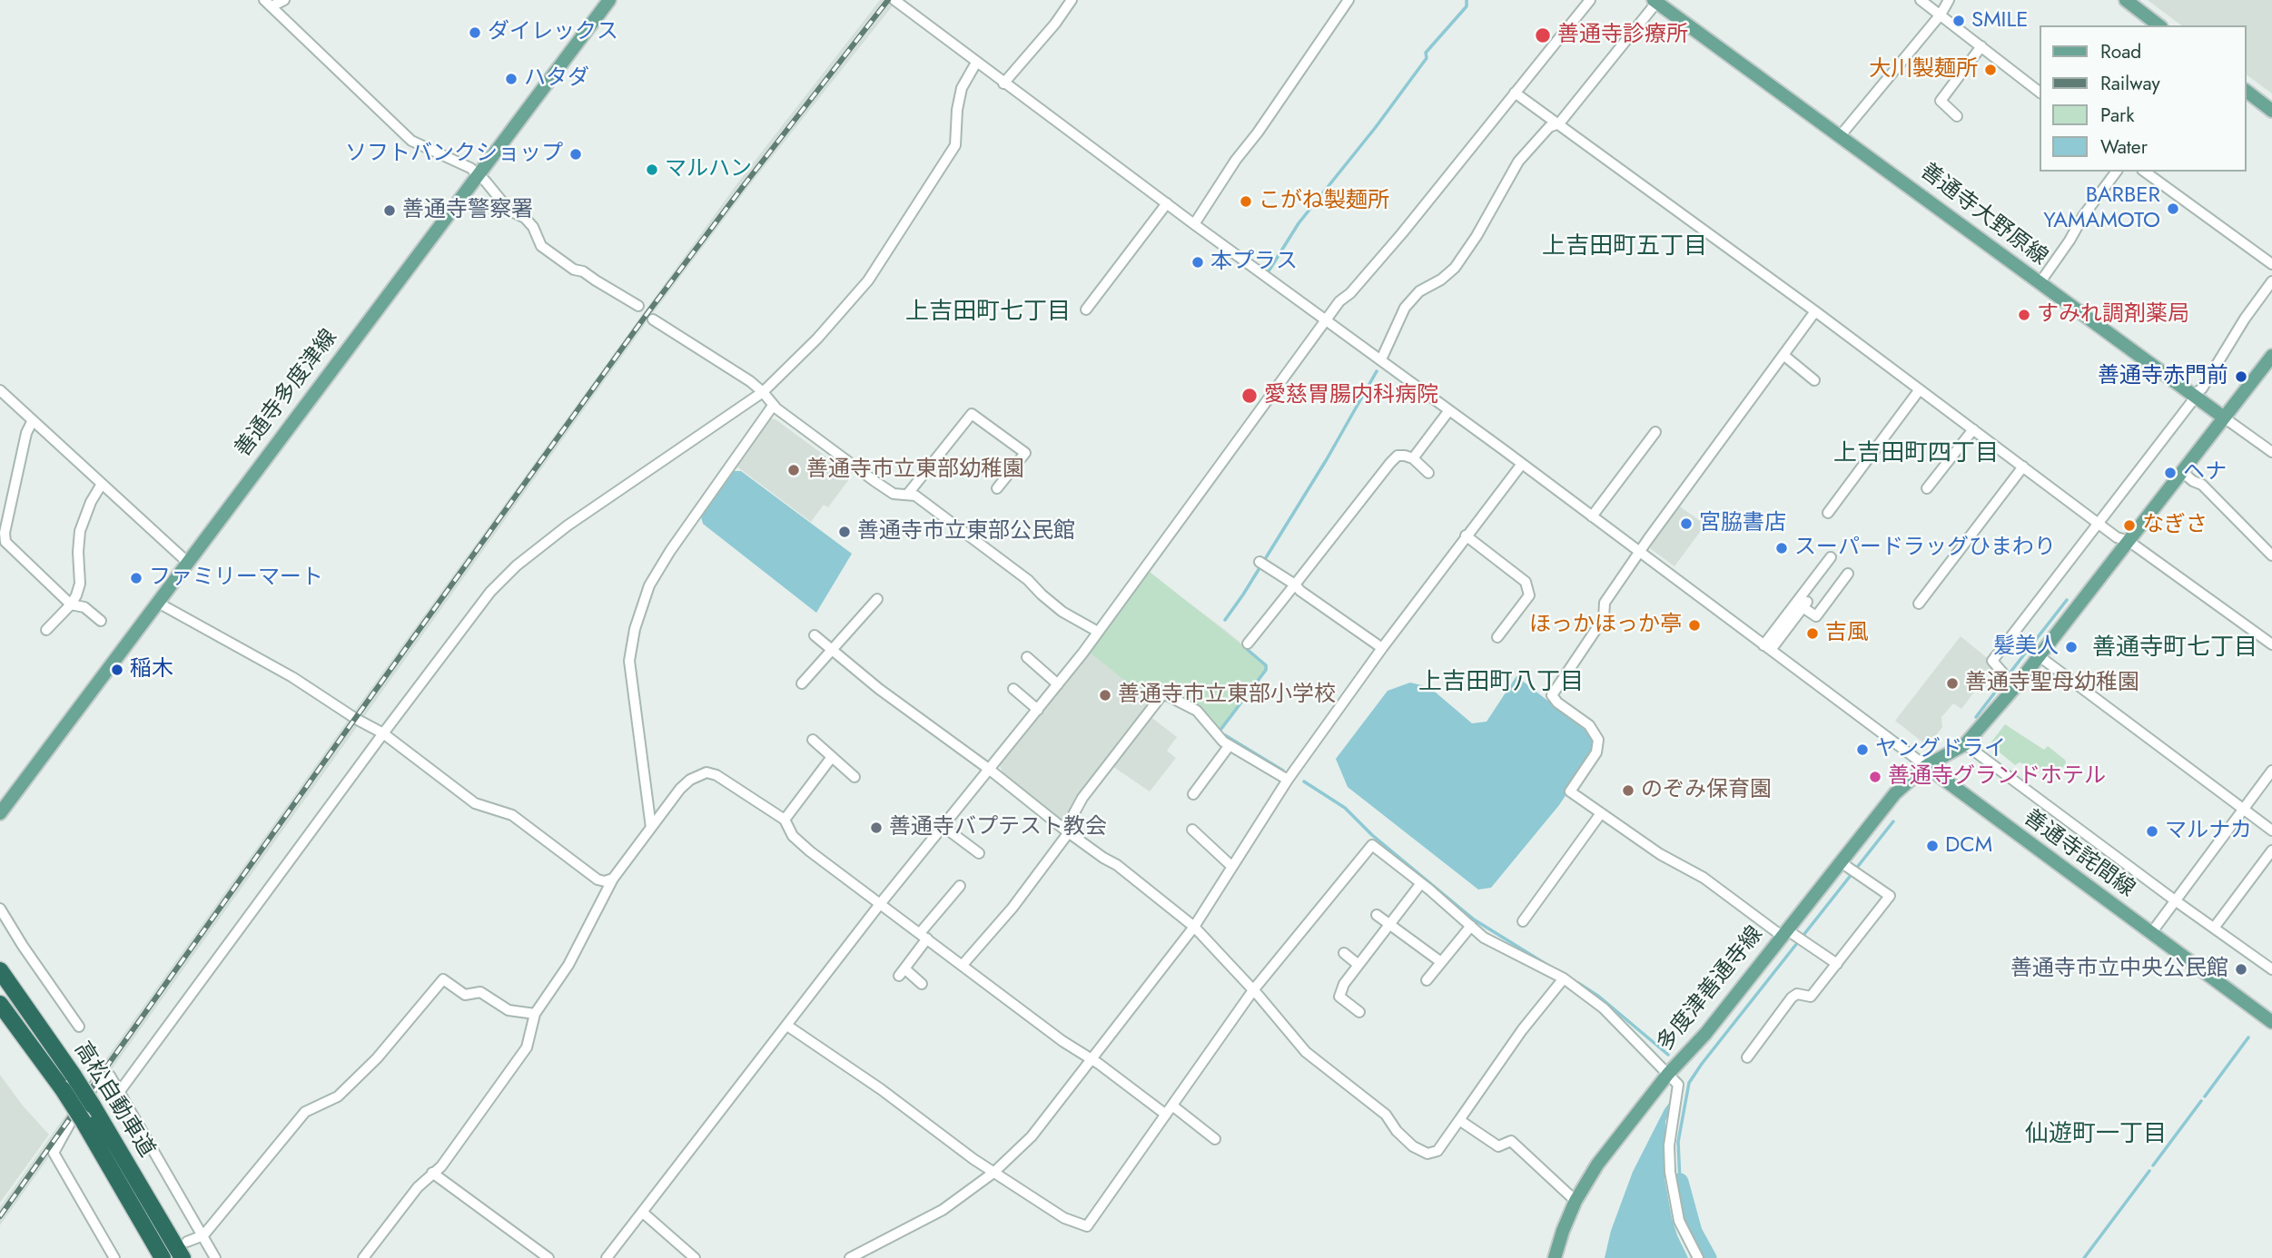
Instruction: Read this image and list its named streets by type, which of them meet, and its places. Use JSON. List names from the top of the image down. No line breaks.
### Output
{"streets":{"highway":["高松自動車道"],"main road":["善通寺大野原線","善通寺多度津線","善通寺詫間線","多度津善通寺線"]},"crossings":[["善通寺詫間線","多度津善通寺線"]],"districts":["上吉田町五丁目","上吉田町七丁目","上吉田町四丁目","善通寺町七丁目","上吉田町八丁目","仙遊町一丁目"],"places":["SMILE","ダイレックス","善通寺診療所","大川製麺所","ハタダ","ソフトバンクショップ","マルハン","こがね製麺所","BARBER YAMAMOTO","善通寺警察署","本プラス","すみれ調剤薬局","善通寺赤門前","愛慈胃腸内科病院","善通寺市立東部幼稚園","ヘナ","宮脇書店","なぎさ","善通寺市立東部公民館","スーパードラッグひまわり","ファミリーマート","ほっかほっか亭","吉風","髪美人","稲木","善通寺聖母幼稚園","善通寺市立東部小学校","ヤングドライ","善通寺グランドホテル","のぞみ保育園","善通寺バプテスト教会","マルナカ","DCM","善通寺市立中央公民館"],"legend":["Road","Railway","Park","Water"]}
